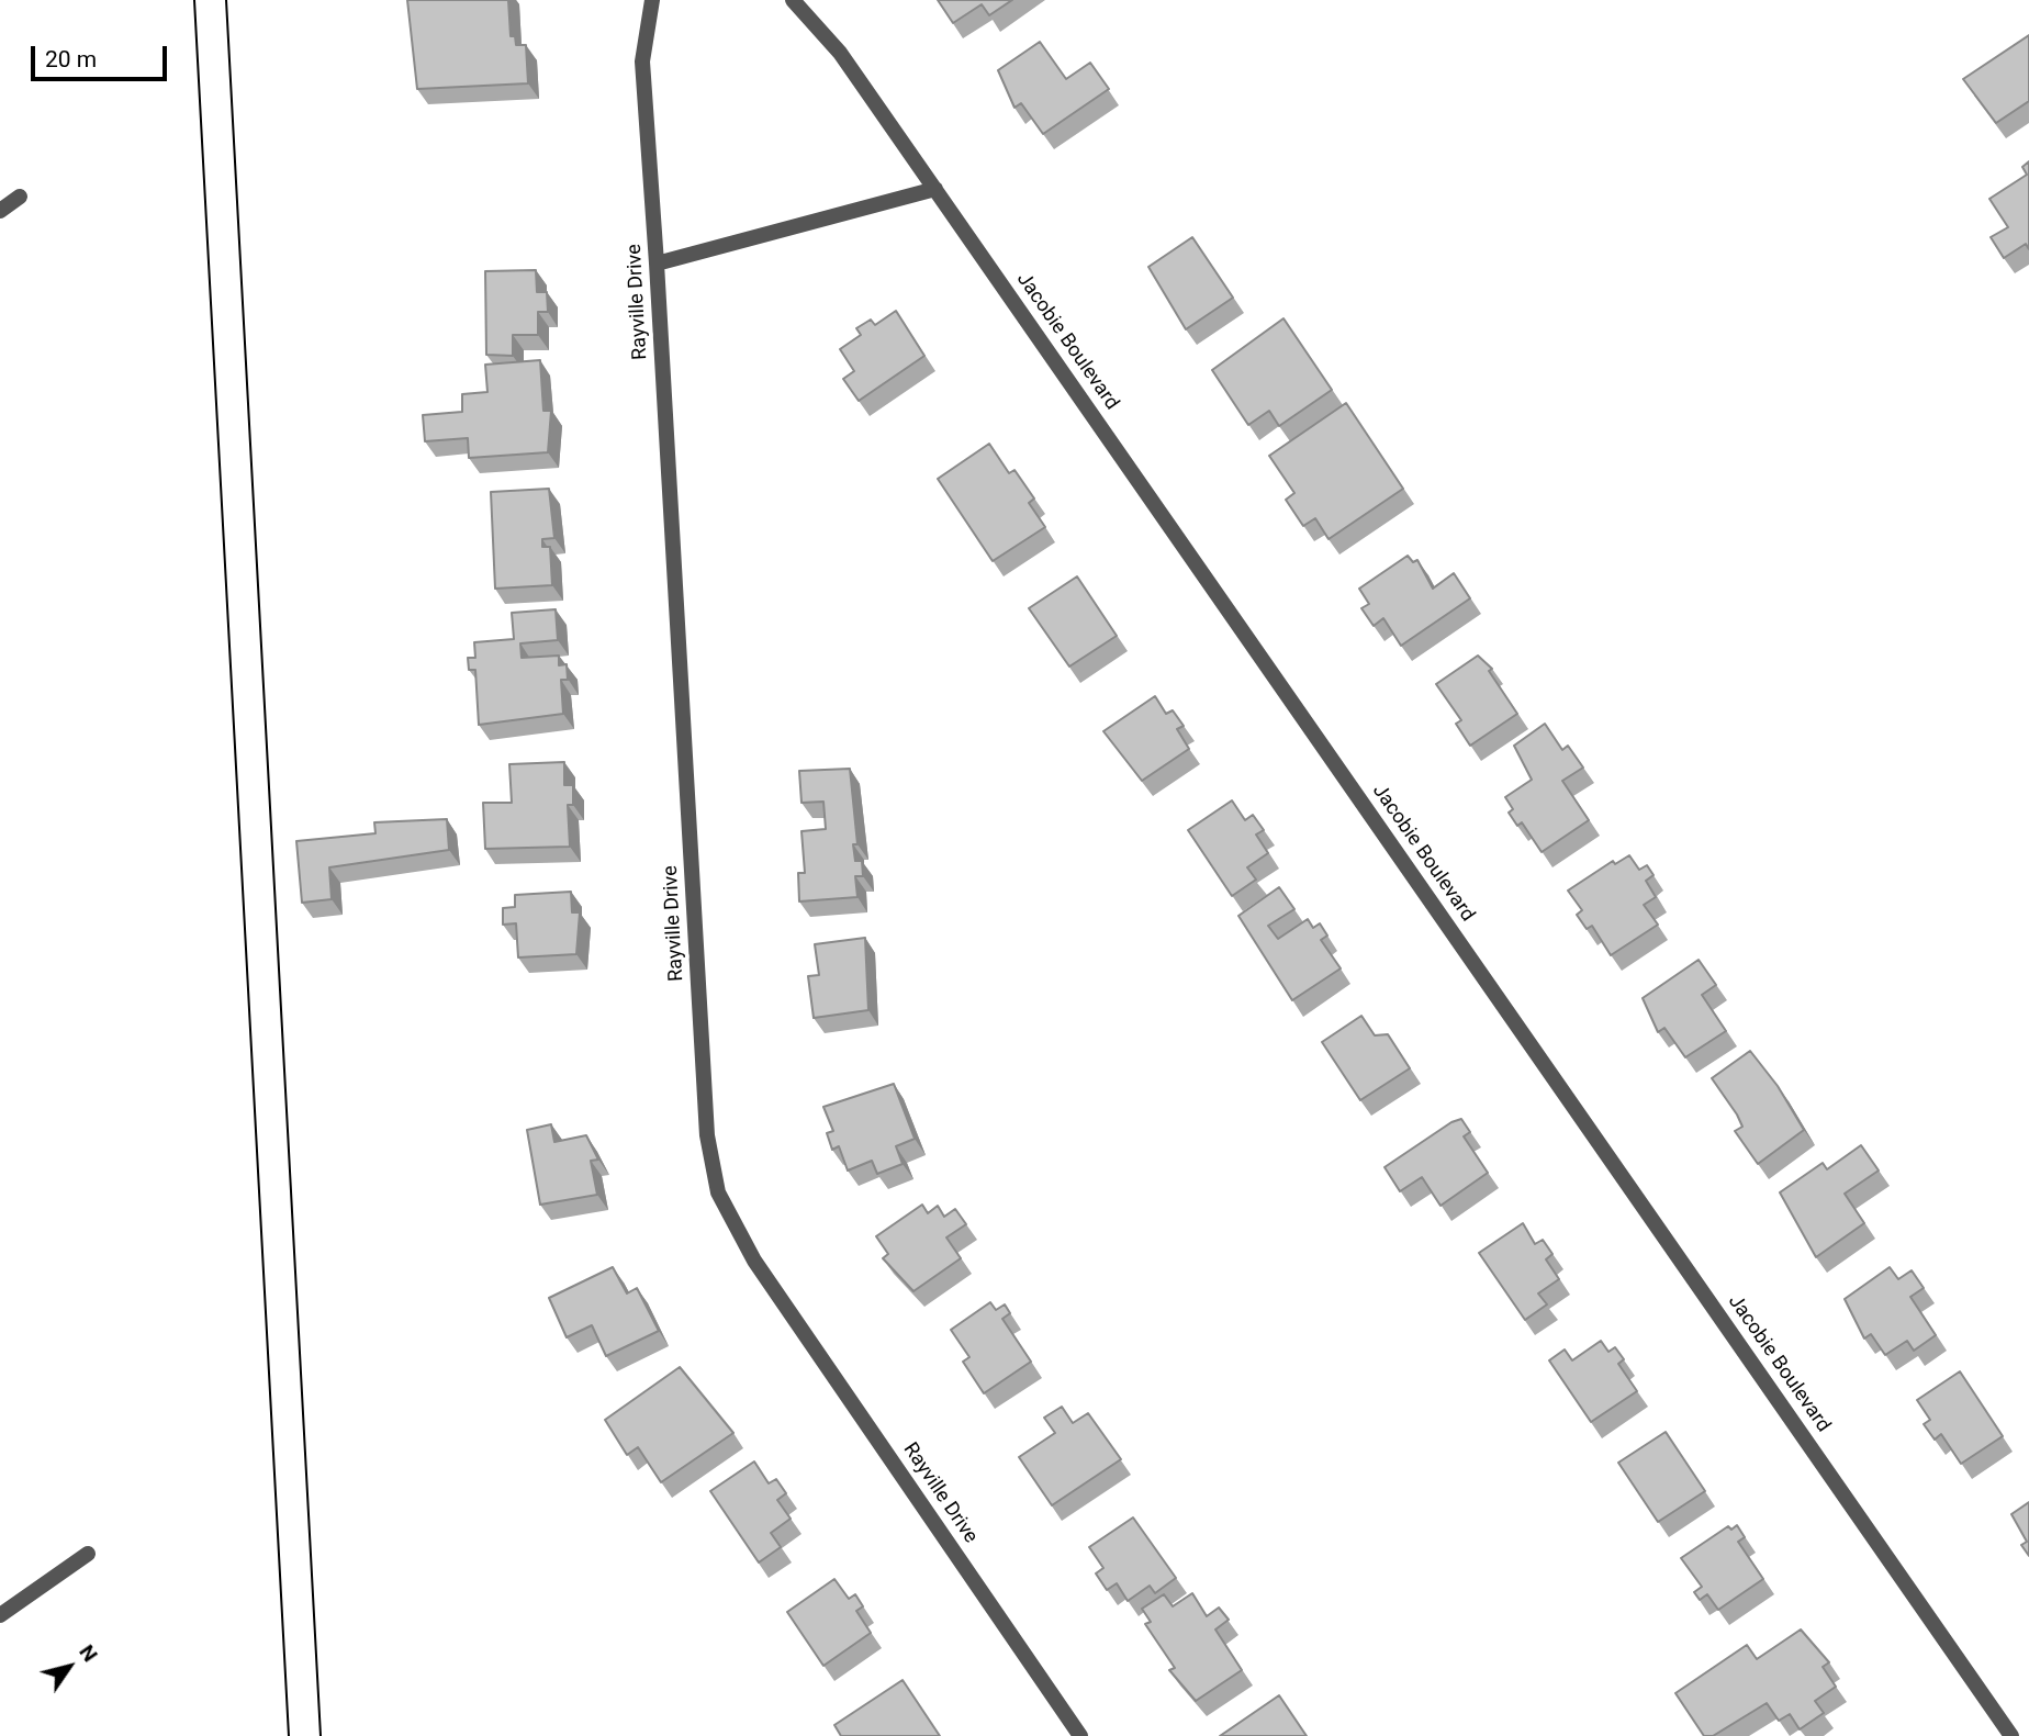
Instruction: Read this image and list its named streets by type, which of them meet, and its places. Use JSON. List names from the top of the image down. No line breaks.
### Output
{"streets":{"street":["Rayville Drive","Jacobie Boulevard"]},"scale_bar":"20 m","north":"top right"}
